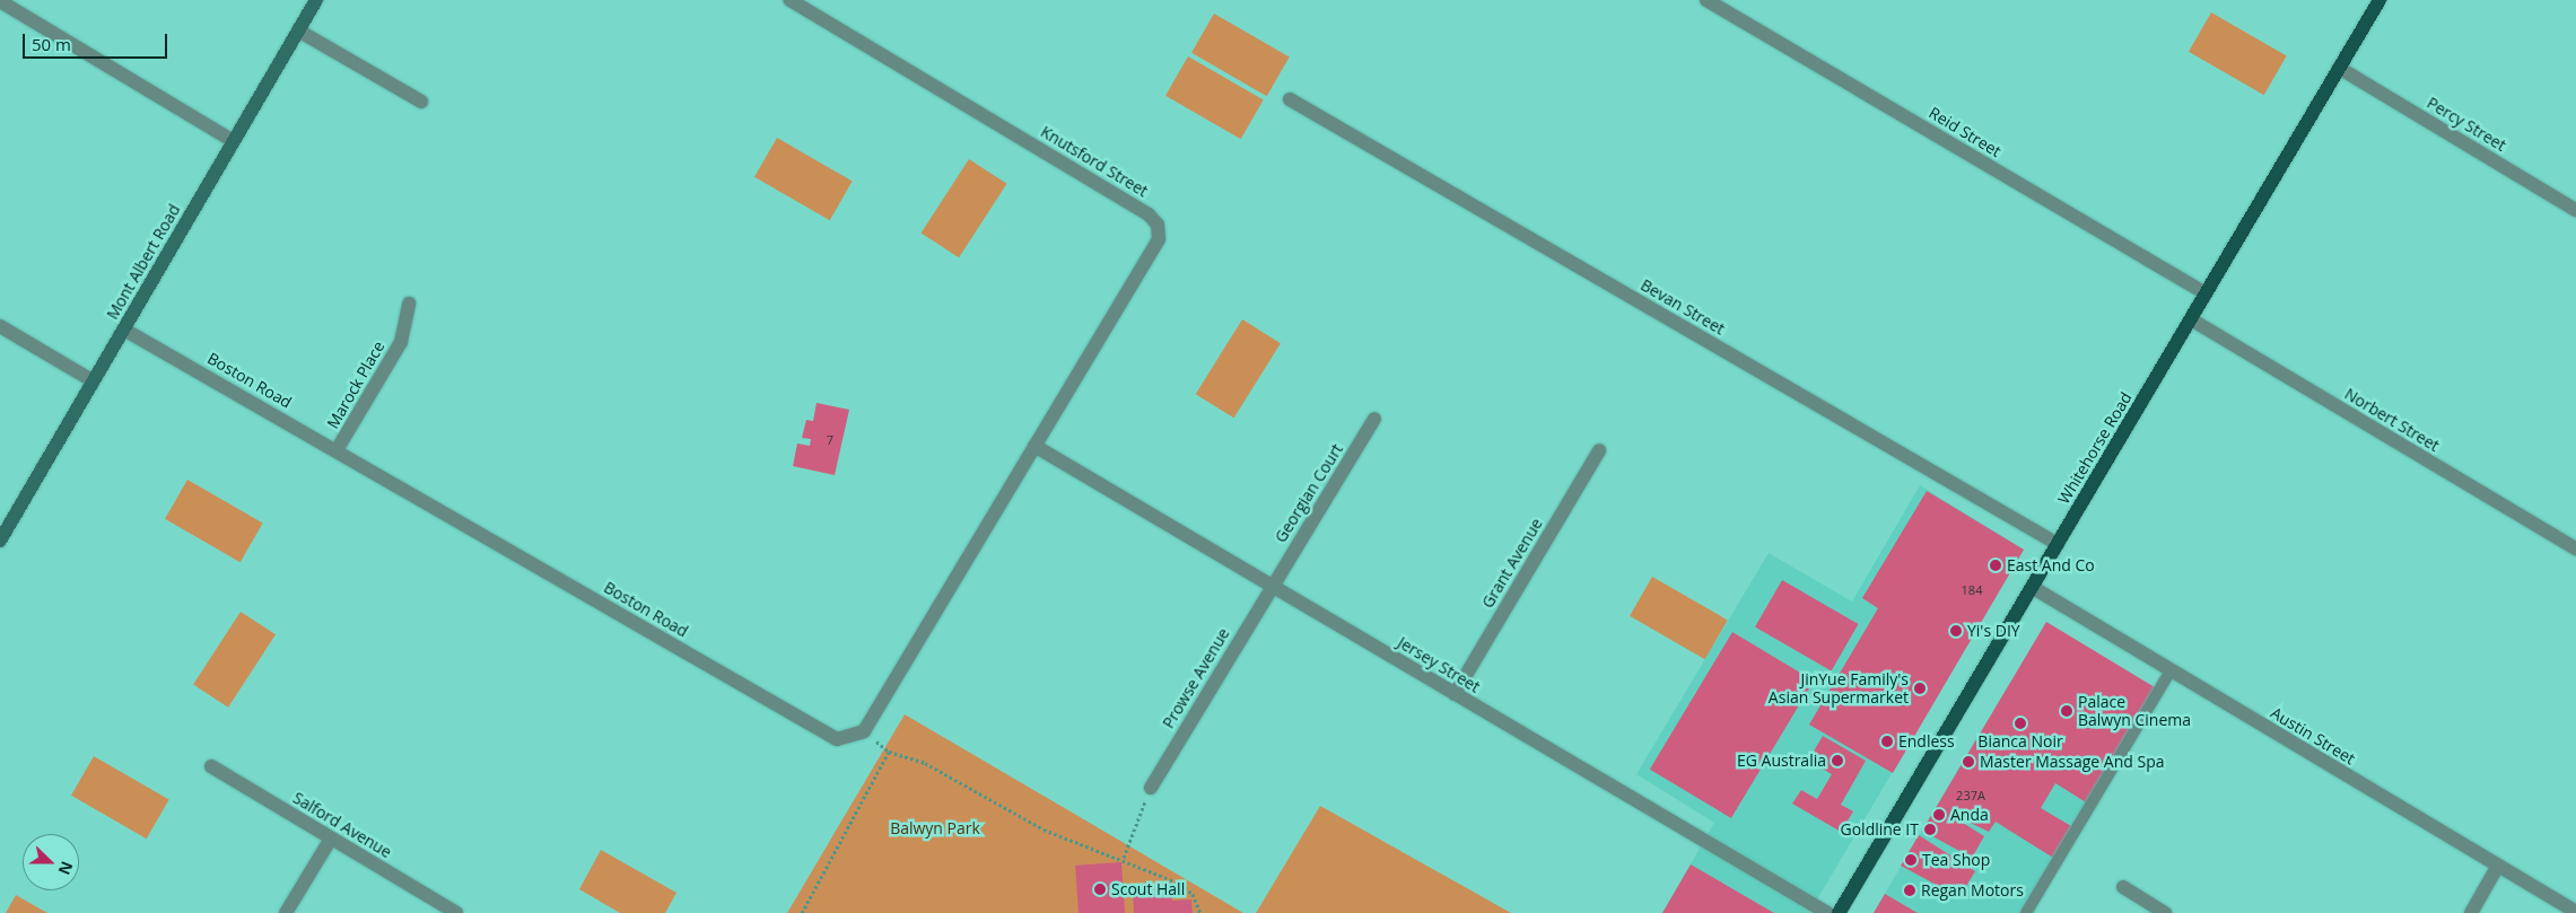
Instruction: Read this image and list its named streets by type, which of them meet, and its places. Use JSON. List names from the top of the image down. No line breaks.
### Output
{"streets":{"main road":["Mont Albert Road","Whitehorse Road"],"street":["Percy Street","Reid Street","Knutsford Street","Bevan Street","Boston Road","Marock Place","Norbert Street","Georgian Court","Grant Avenue","Jersey Street","Prowse Avenue","Austin Street","Salford Avenue"]},"crossings":[["Percy Street","Whitehorse Road"],["Reid Street","Whitehorse Road"],["Knutsford Street","Boston Road"],["Knutsford Street","Jersey Street"],["Mont Albert Road","Boston Road"],["Bevan Street","Whitehorse Road"],["Boston Road","Marock Place"],["Boston Road","Jersey Street"],["Norbert Street","Whitehorse Road"],["Whitehorse Road","Austin Street"],["Georgian Court","Jersey Street"],["Georgian Court","Prowse Avenue"],["Grant Avenue","Jersey Street"],["Jersey Street","Prowse Avenue"]],"parks":["Balwyn Park"],"places":["East And Co","Yi's DIY","JinYue Family's Asian Supermarket","Palace Balwyn Cinema","Bianca Noir","Endless","EG Australia","Master Massage And Spa","Anda","Goldline IT","Tea Shop","Scout Hall","Regan Motors"],"house_numbers":["7","184","237A"],"scale_bar":"50 m","north":"right"}
